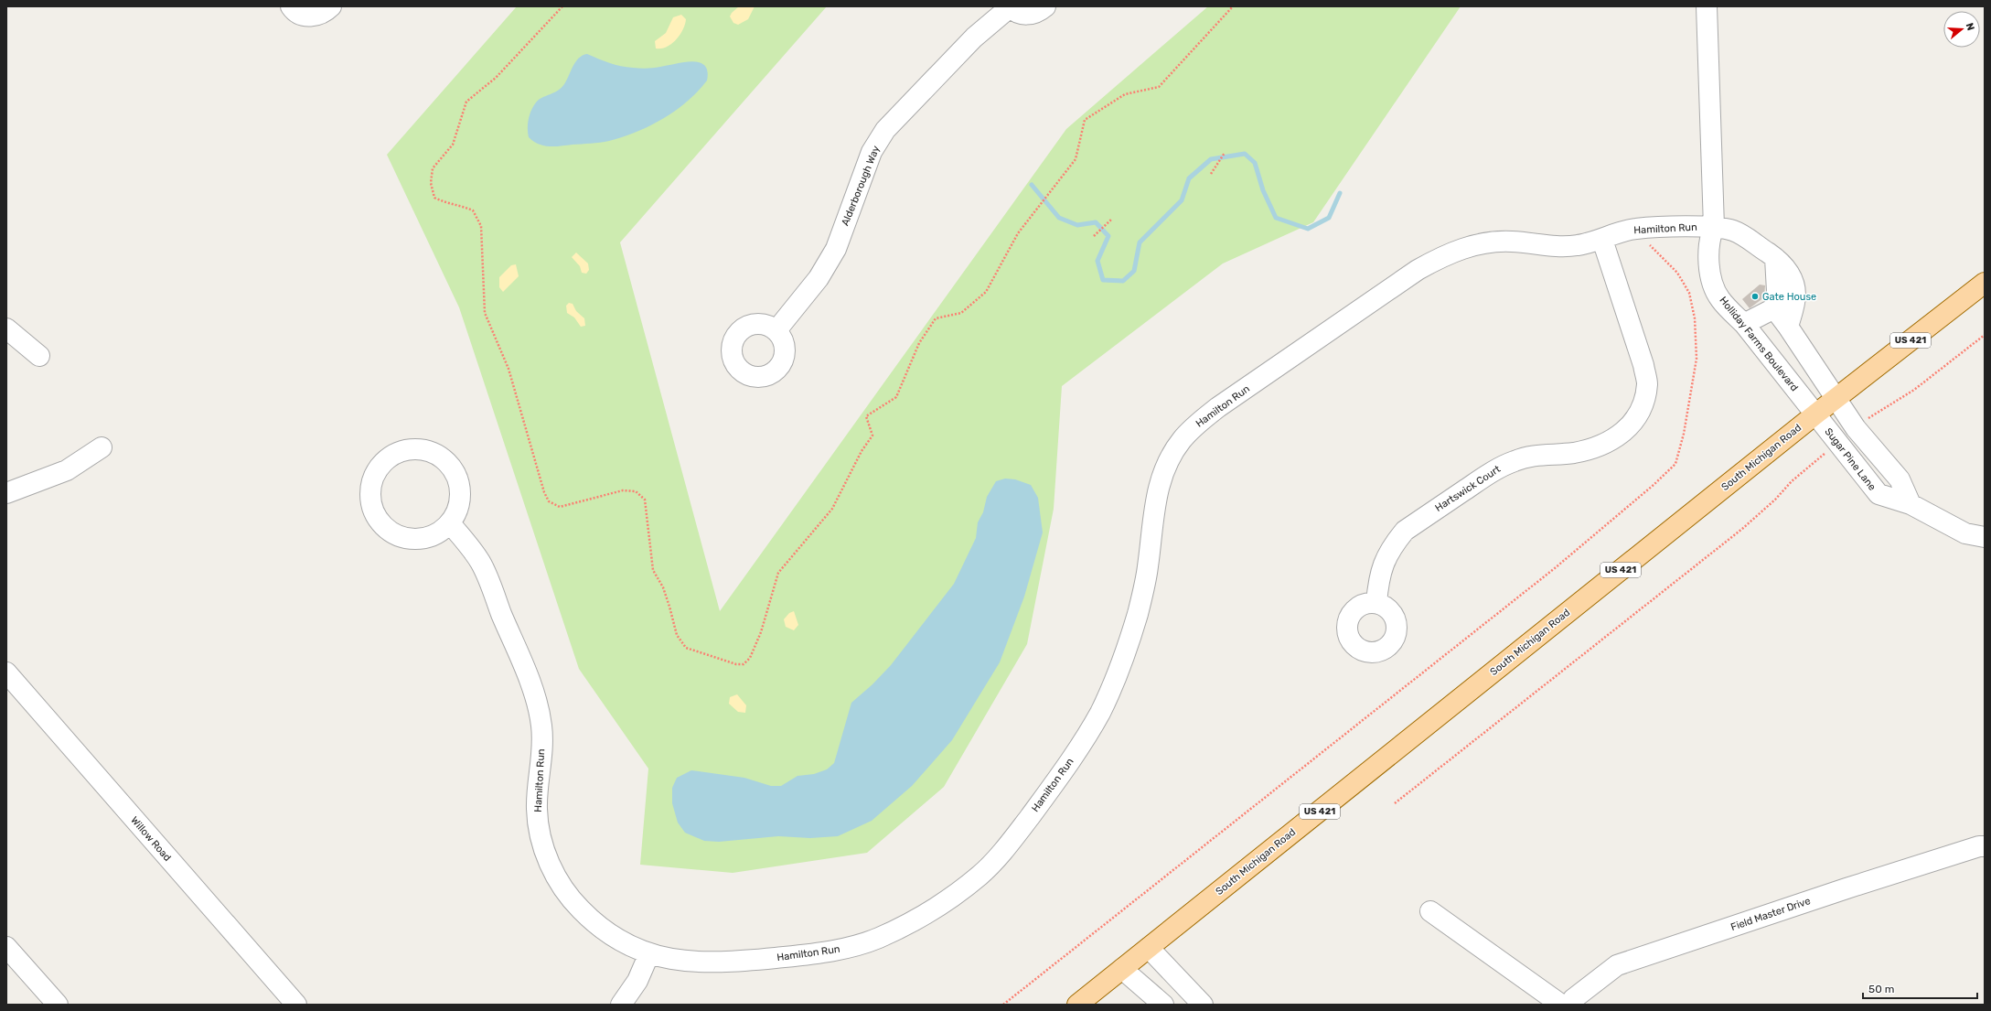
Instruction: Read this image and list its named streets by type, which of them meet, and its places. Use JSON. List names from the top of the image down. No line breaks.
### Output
{"streets":{"main road":["US 421","South Michigan Road"],"street":["Alderborough Way","Hamilton Run","Holliday Farms Boulevard","Sugar Pine Lane","Hartswick Court","Willow Road","Field Master Drive"]},"crossings":[["Hamilton Run","Holliday Farms Boulevard"],["Hamilton Run","Hartswick Court"],["Holliday Farms Boulevard","South Michigan Road"],["Holliday Farms Boulevard","Sugar Pine Lane"],["South Michigan Road","Sugar Pine Lane"]],"places":["Gate House"],"scale_bar":"50 m","north":"right"}
